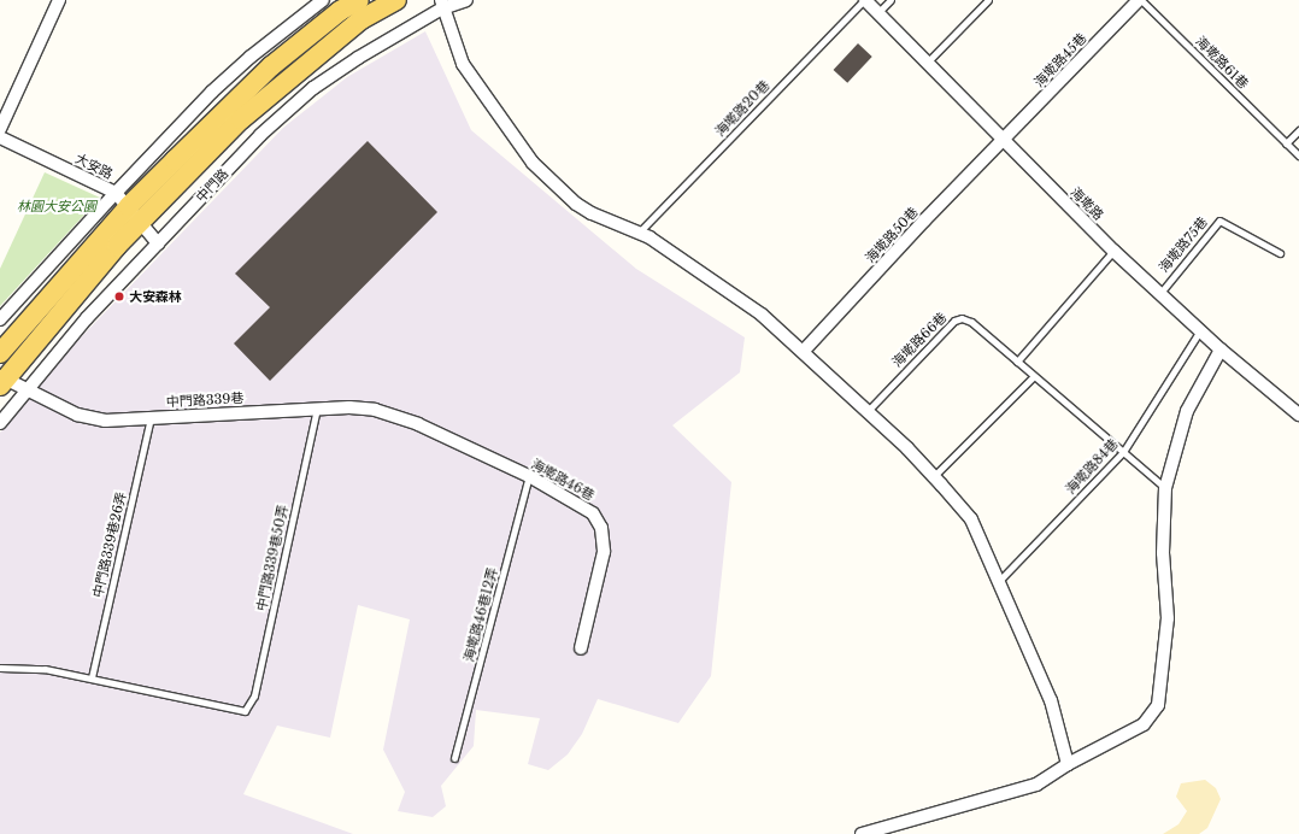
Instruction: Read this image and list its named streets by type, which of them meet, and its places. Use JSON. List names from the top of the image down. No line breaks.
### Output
{"streets":{"main road":["中門路"],"street":["海墘路45巷","大安路","海墘路","海墘路50巷","中門路339巷","海墘路46巷"],"lane":["海墘路61巷","海墘路20巷","海墘路75巷","海墘路66巷","海墘路84巷","中門路339巷26弄","中門路339巷50弄","海墘路46巷12弄"]},"crossings":[["海墘路45巷","海墘路61巷"],["海墘路45巷","海墘路"],["海墘路45巷","海墘路50巷"],["海墘路20巷","海墘路"],["大安路","中門路"],["中門路","中門路339巷"],["海墘路","海墘路50巷"],["海墘路","海墘路75巷"],["海墘路","海墘路84巷"],["海墘路66巷","海墘路84巷"],["中門路339巷","海墘路46巷"],["中門路339巷","中門路339巷26弄"],["中門路339巷","中門路339巷50弄"],["海墘路46巷","海墘路46巷12弄"],["中門路339巷26弄","中門路339巷50弄"]],"parks":["林園大安公園"],"places":["大安森林"]}
